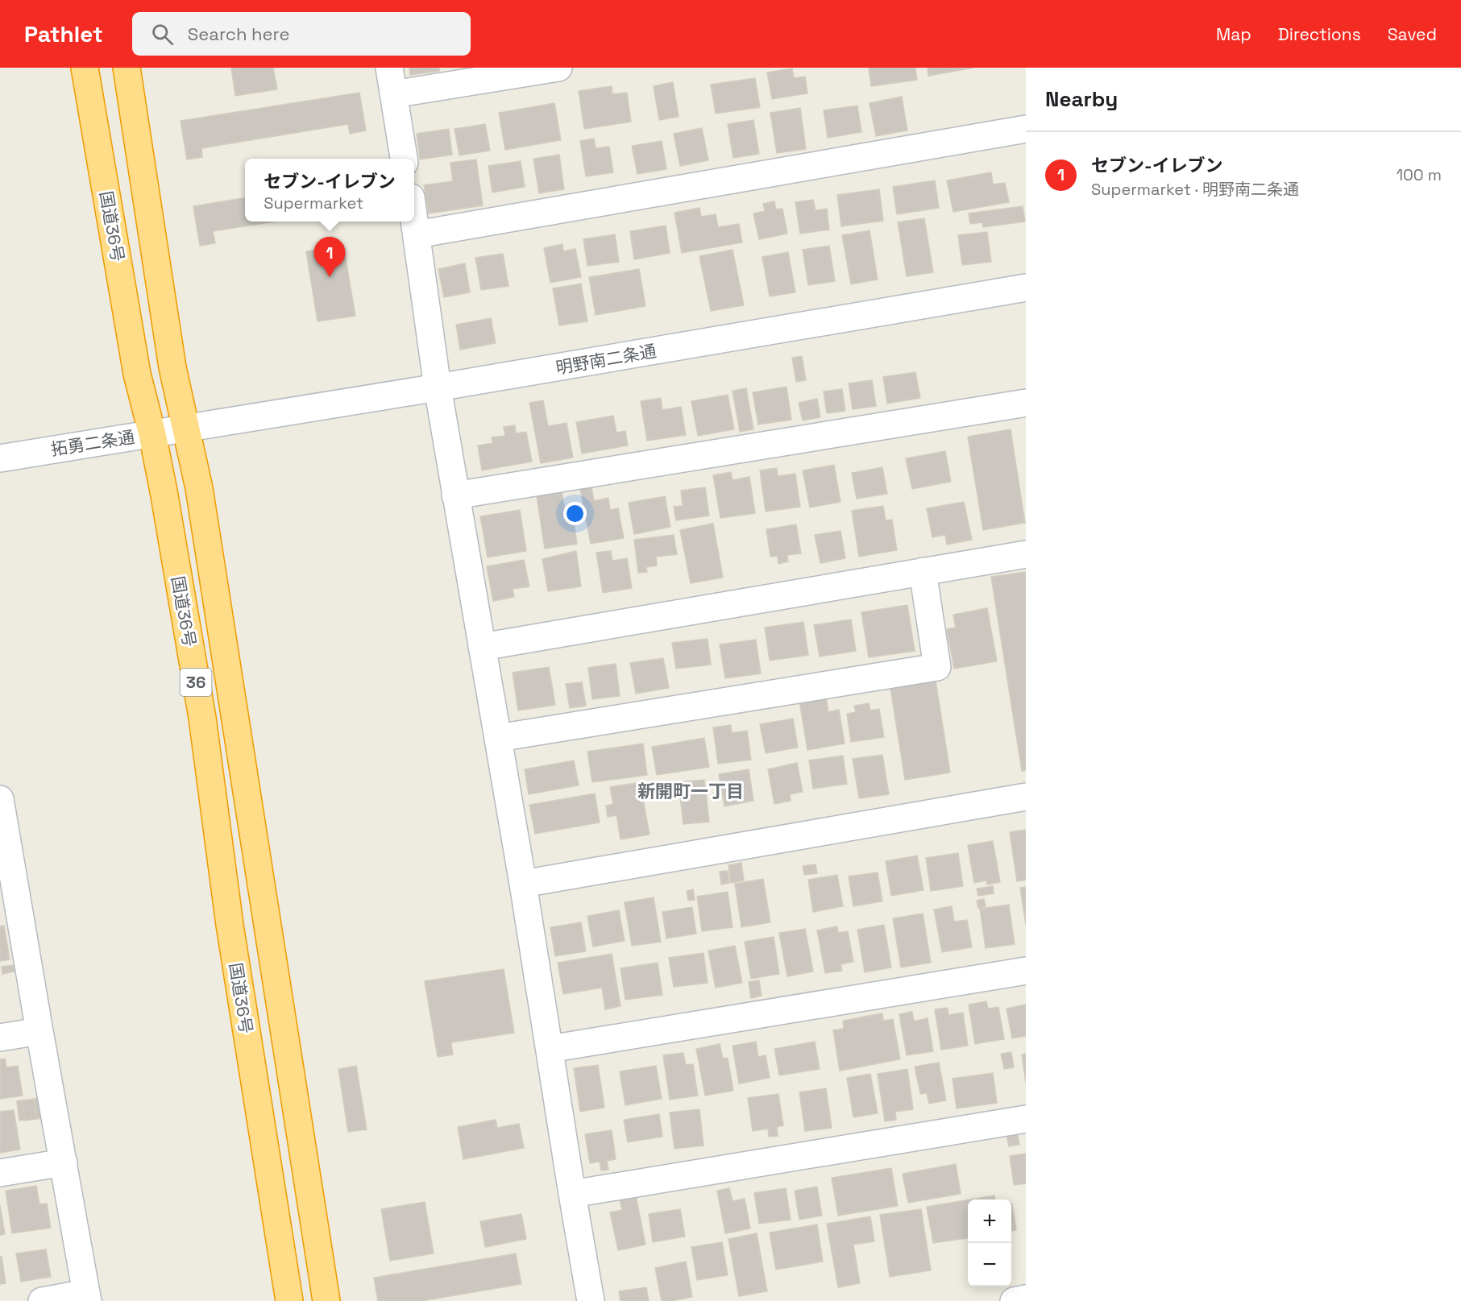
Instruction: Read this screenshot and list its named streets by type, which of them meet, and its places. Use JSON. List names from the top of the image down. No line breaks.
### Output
{"streets":{"highway":["国道36号","36"],"street":["明野南二条通","拓勇二条通"]},"crossings":[["国道36号","明野南二条通"],["国道36号","拓勇二条通"],["明野南二条通","拓勇二条通"]],"districts":["新開町一丁目"],"page":{"header":"Pathlet","search":"Search here","nav":["Map","Directions","Saved"],"heading":"Nearby","list":[{"mark":"1","name":"セブン-イレブン","note":"Supermarket · 明野南二条通","value":"100 m"}],"popup":["セブン-イレブン","Supermarket"],"pins":"1","map_buttons":["+","−"]}}
